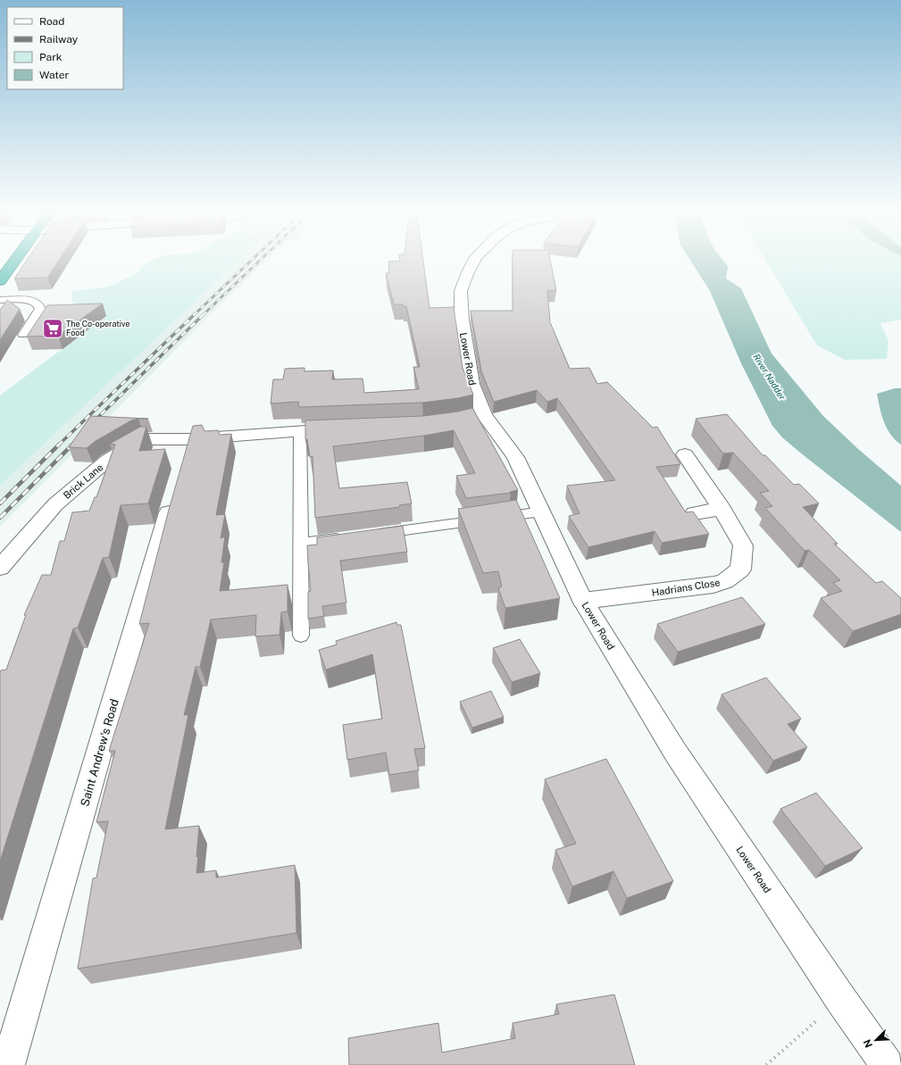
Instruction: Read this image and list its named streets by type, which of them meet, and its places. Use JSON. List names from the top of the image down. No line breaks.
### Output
{"streets":{"street":["Lower Road","Brick Lane","Hadrians Close","Saint Andrew's Road"]},"crossings":[["Lower Road","Hadrians Close"]],"water":["River Nadder"],"places":{"supermarket":["The Co-operative Food"]},"legend":["Road","Railway","Park","Water"],"north":"bottom left"}
